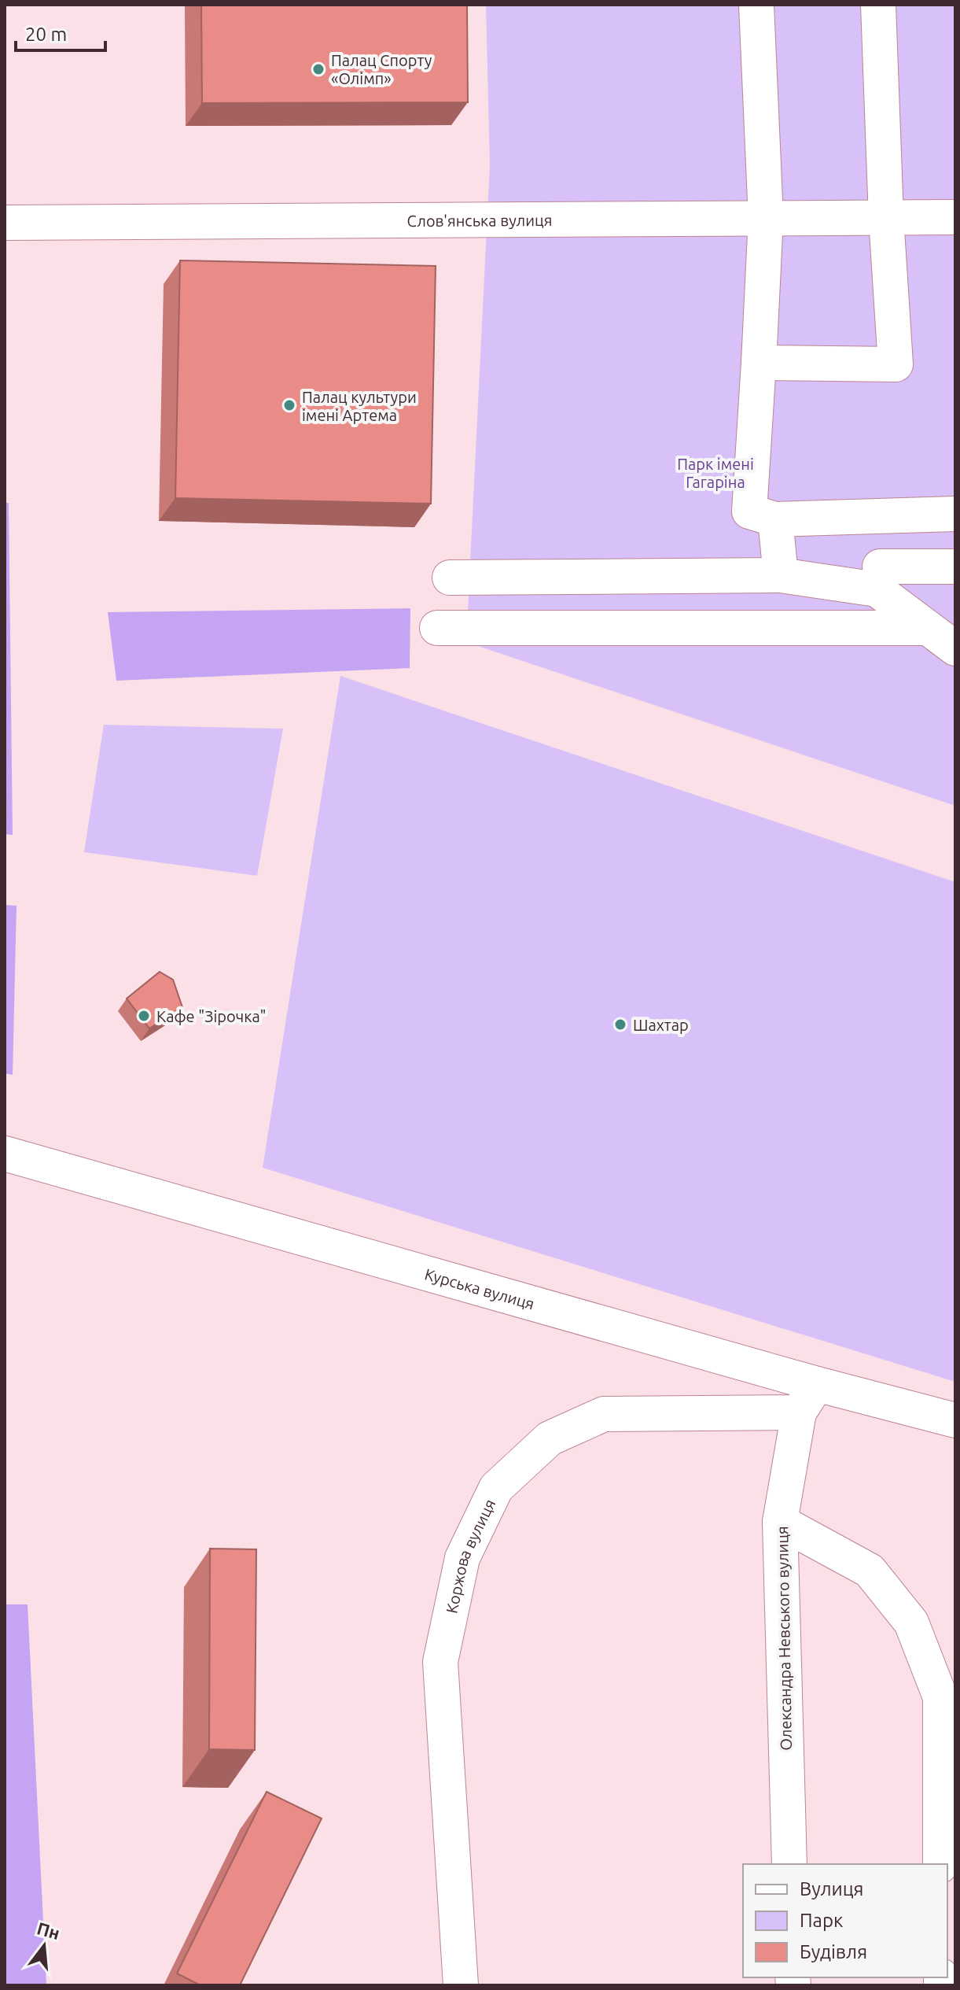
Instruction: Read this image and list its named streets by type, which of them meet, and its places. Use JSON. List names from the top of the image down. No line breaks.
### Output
{"streets":{"street":["Слов'янська вулиця","Курська вулиця","Коржова вулиця","Олександра Невського вулиця"]},"crossings":[["Коржова вулиця","Олександра Невського вулиця"]],"parks":["Парк імені Гагаріна"],"places":["Палац Спорту «Олімп»","Палац культури імені Артема","Кафе \"Зірочка\"","Шахтар"],"legend":["Вулиця","Парк","Будівля"],"scale_bar":"20 m","north":"top"}
